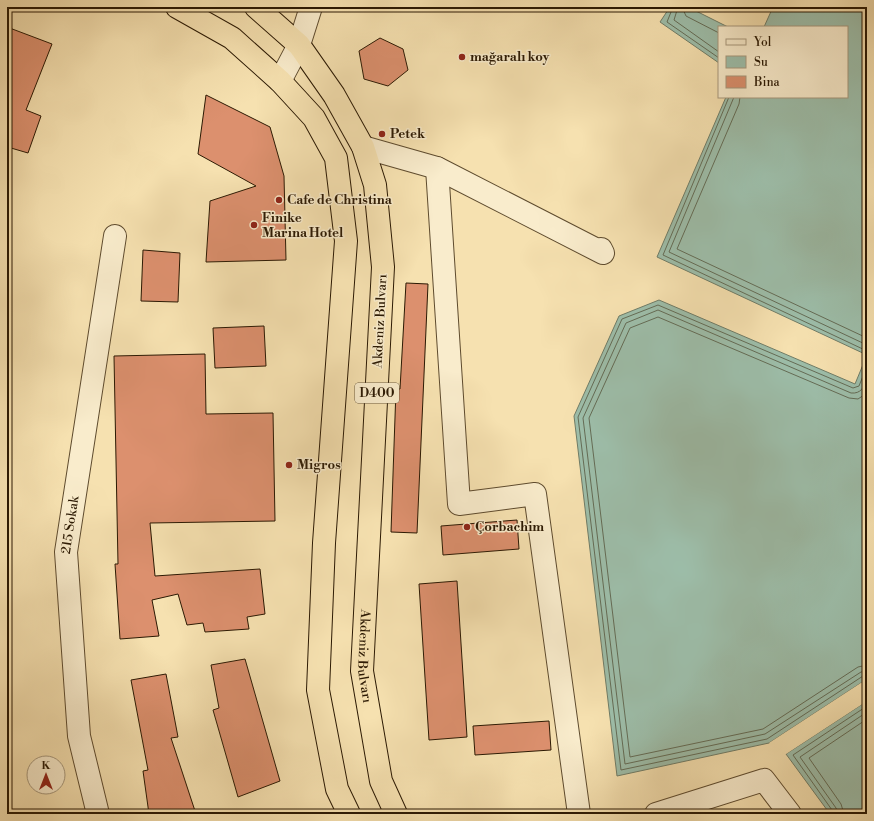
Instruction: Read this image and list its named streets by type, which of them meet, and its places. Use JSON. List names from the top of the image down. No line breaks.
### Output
{"streets":{"highway":["Akdeniz Bulvarı","D400"],"street":["215 Sokak"]},"places":["mağaralı koy","Petek","Cafe de Christina","Finike Marina Hotel","Migros","Çorbachim"],"legend":["Yol","Su","Bina"],"north":"top"}
